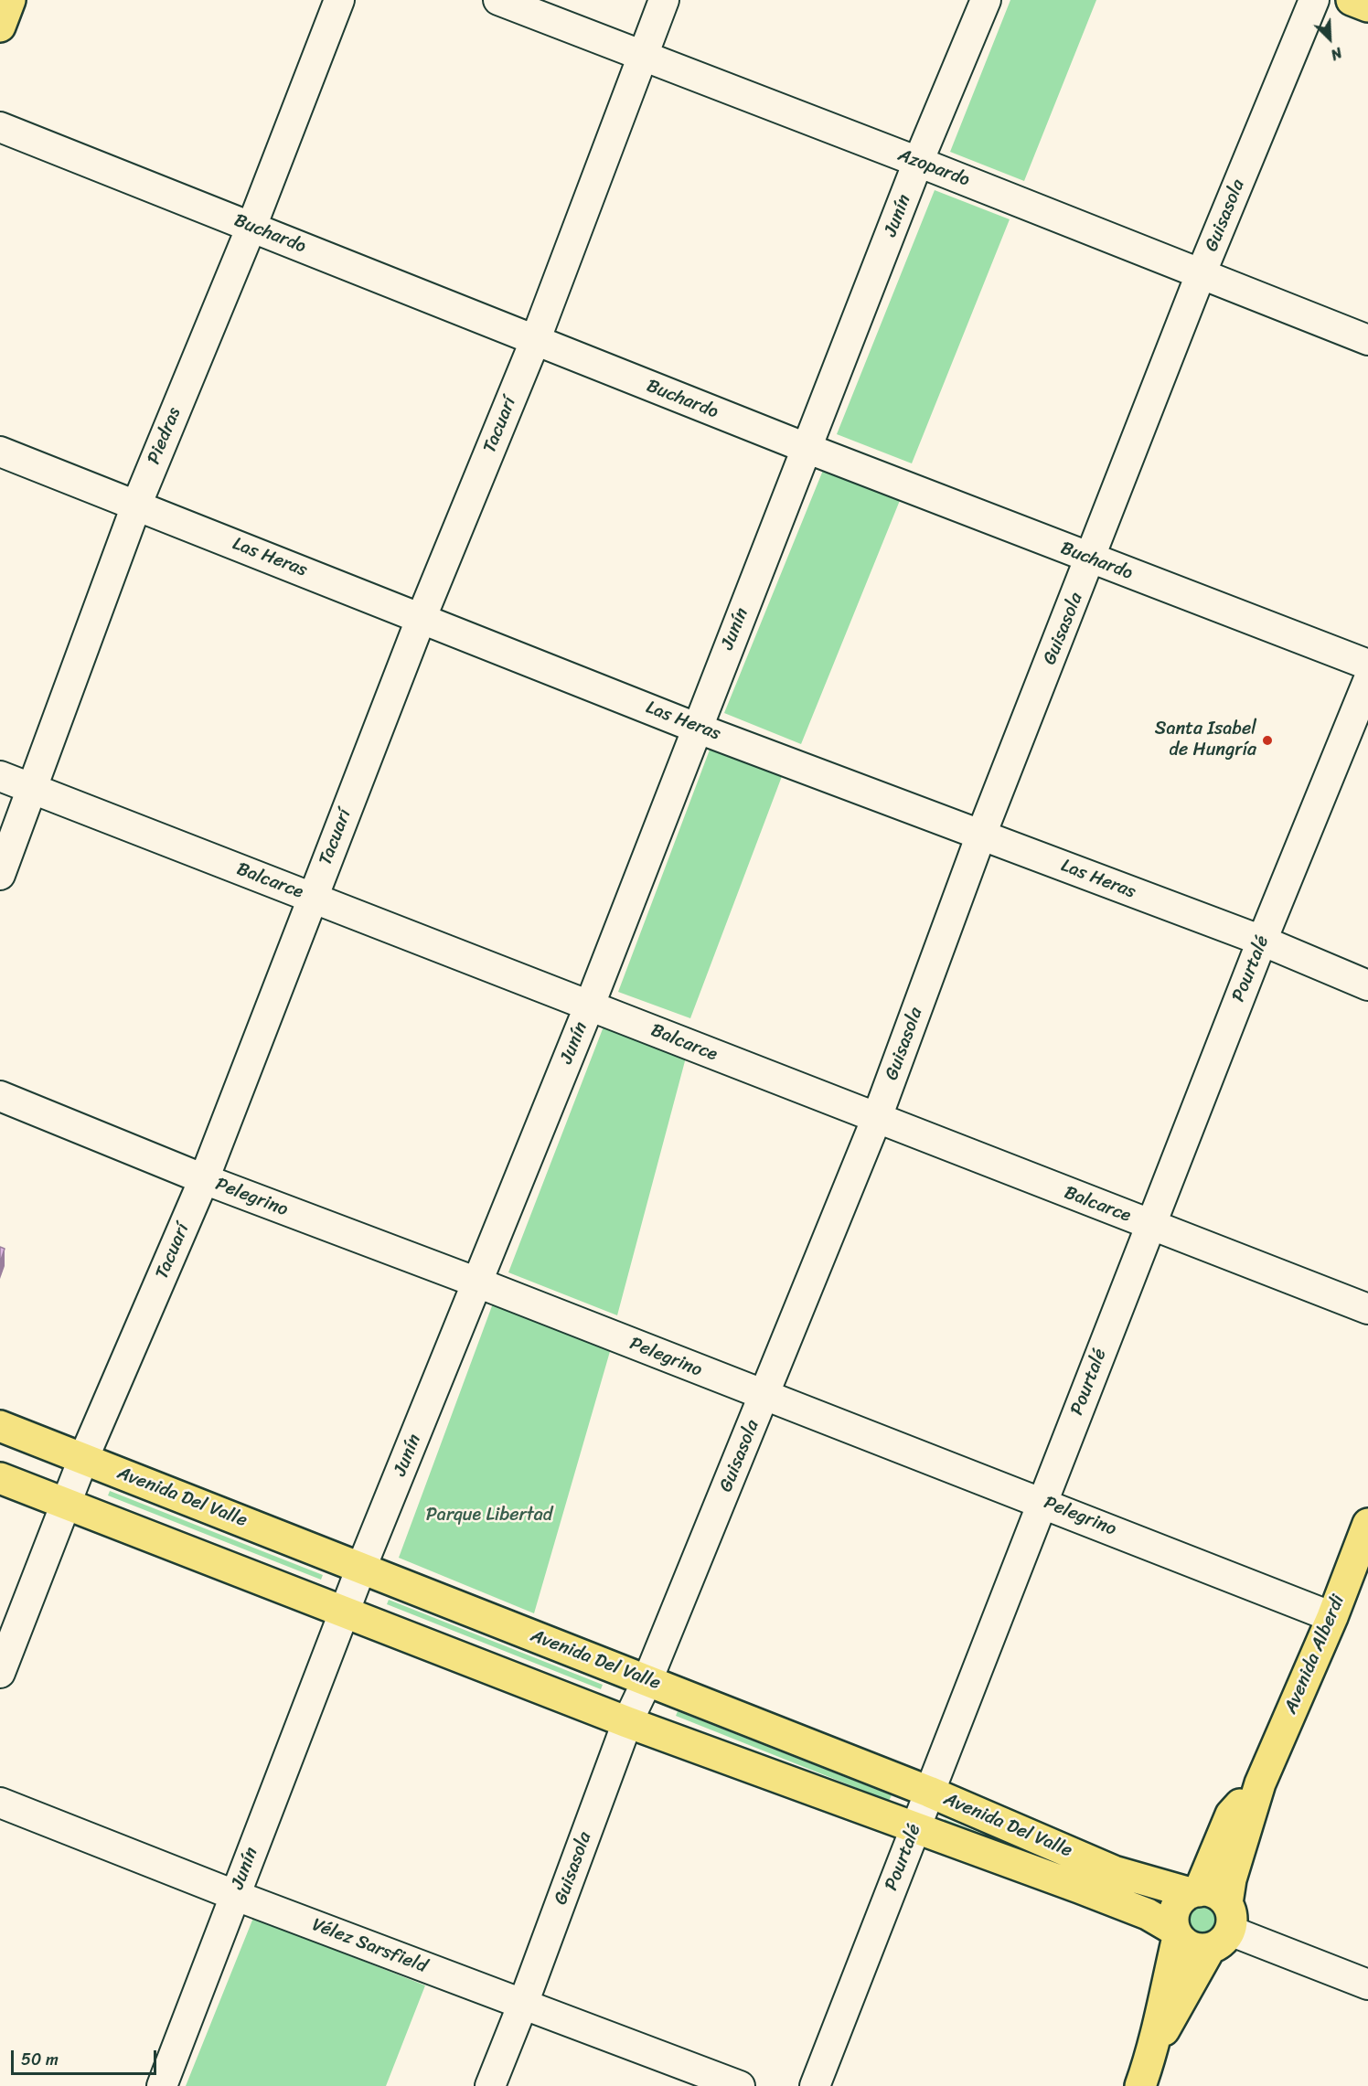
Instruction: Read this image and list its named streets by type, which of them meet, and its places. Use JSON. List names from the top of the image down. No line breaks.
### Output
{"streets":{"main road":["Avenida Del Valle","Avenida Alberdi"],"street":["Azopardo","Junín","Guisasola","Buchardo","Tacuarí","Piedras","Las Heras","Balcarce","Pourtalé","Pelegrino","Vélez Sarsfield"]},"crossings":[["Azopardo","Junín"],["Azopardo","Guisasola"],["Azopardo","Tacuarí"],["Junín","Buchardo"],["Junín","Las Heras"],["Junín","Balcarce"],["Junín","Pelegrino"],["Junín","Avenida Del Valle"],["Junín","Vélez Sarsfield"],["Guisasola","Buchardo"],["Guisasola","Las Heras"],["Guisasola","Balcarce"],["Guisasola","Pelegrino"],["Guisasola","Avenida Del Valle"],["Guisasola","Vélez Sarsfield"],["Buchardo","Tacuarí"],["Buchardo","Piedras"],["Tacuarí","Las Heras"],["Tacuarí","Balcarce"],["Tacuarí","Pelegrino"],["Tacuarí","Avenida Del Valle"],["Piedras","Las Heras"],["Piedras","Balcarce"],["Las Heras","Pourtalé"],["Balcarce","Pourtalé"],["Pourtalé","Pelegrino"],["Pourtalé","Avenida Del Valle"],["Pelegrino","Avenida Alberdi"],["Avenida Del Valle","Avenida Alberdi"]],"parks":["Parque Libertad"],"places":["Santa Isabel de Hungría"],"scale_bar":"50 m","north":"bottom right"}
